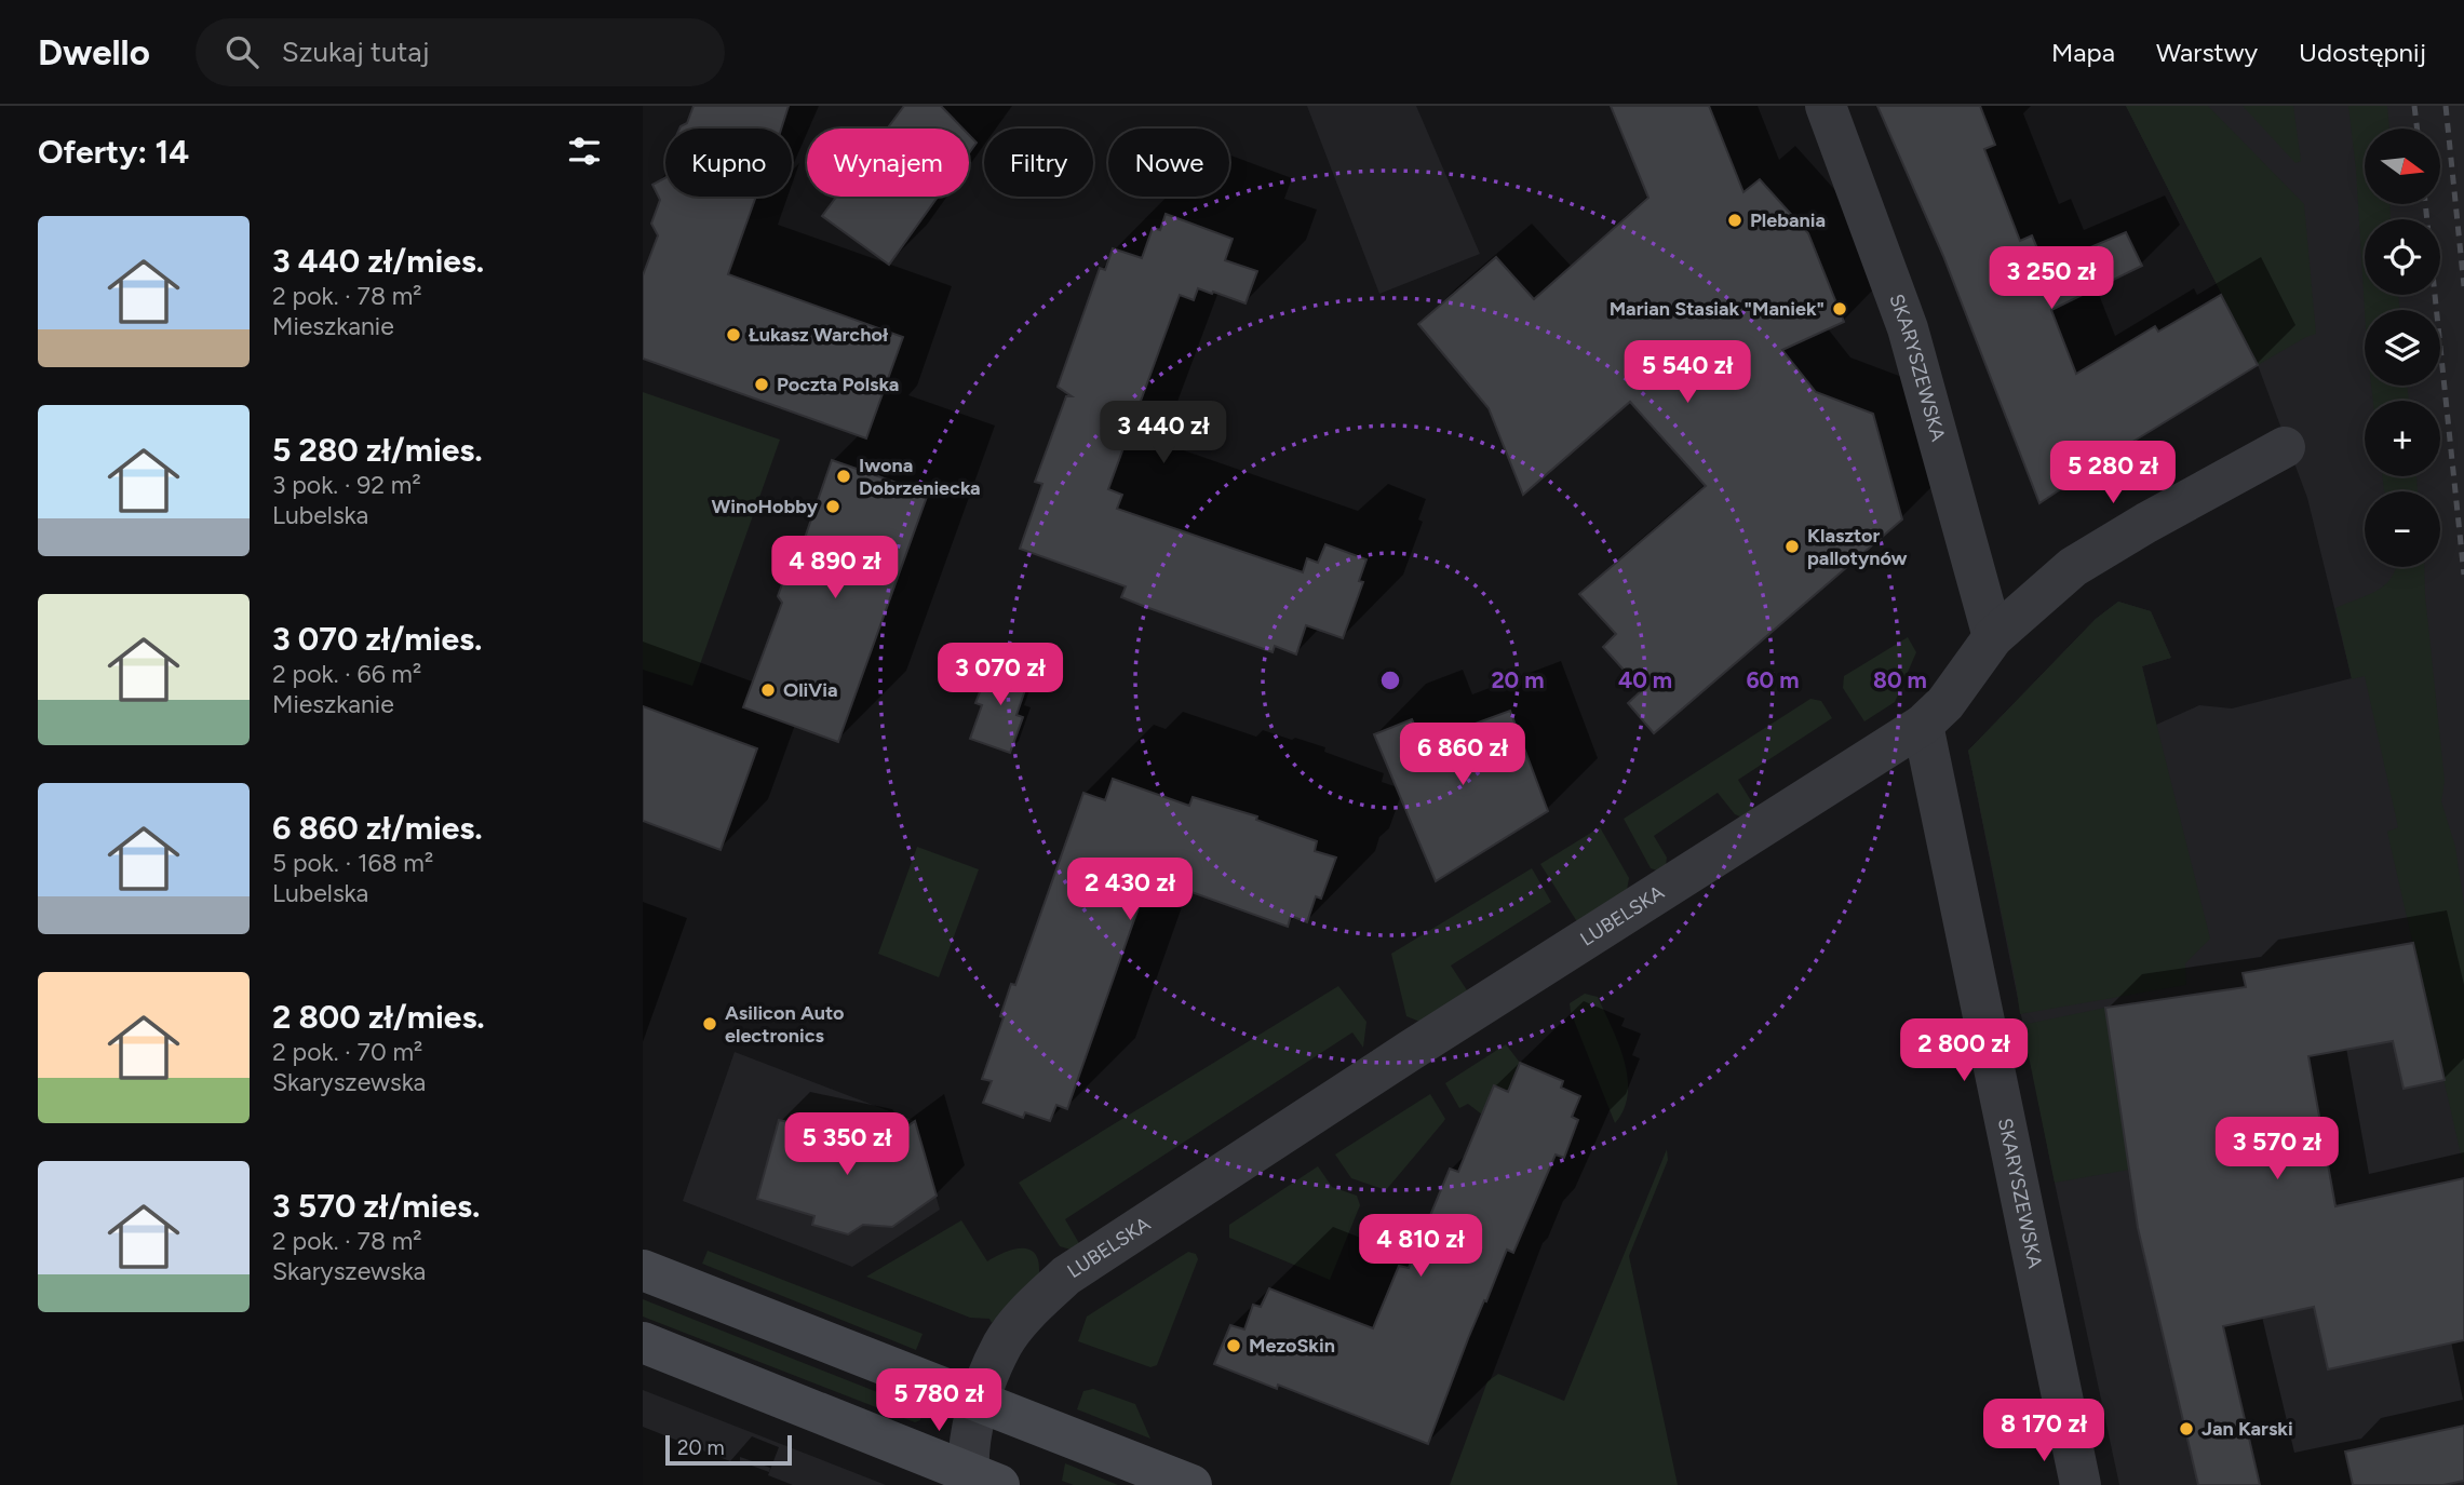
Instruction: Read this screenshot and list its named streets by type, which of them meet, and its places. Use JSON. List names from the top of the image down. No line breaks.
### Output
{"streets":{"street":["SKARYSZEWSKA","LUBELSKA"]},"crossings":[["SKARYSZEWSKA","LUBELSKA"]],"places":["Plebania","Marian Stasiak \"Maniek\"","Łukasz Warchoł","Poczta Polska","Iwona Dobrzeniecka","WinoHobby","Klasztor pallotynów","OliVia","Asilicon Auto electronics","MezoSkin","Jan Karski"],"scale_bar":"20 m","north":"right","page":{"header":"Dwello","search":"Szukaj tutaj","nav":["Mapa","Warstwy","Udostępnij"],"heading":"Oferty: 14","map_buttons":["+","−"],"chip":["Kupno","Wynajem","Filtry","Nowe"],"list":[{"name":"3 440 zł/mies.","note":"2 pok. · 78 m² · Mieszkanie"},{"name":"5 280 zł/mies.","note":"3 pok. · 92 m² · Lubelska"},{"name":"3 070 zł/mies.","note":"2 pok. · 66 m² · Mieszkanie"},{"name":"6 860 zł/mies.","note":"5 pok. · 168 m² · Lubelska"},{"name":"2 800 zł/mies.","note":"2 pok. · 70 m² · Skaryszewska"},{"name":"3 570 zł/mies.","note":"2 pok. · 78 m² · Skaryszewska"}],"price":["3 250 zł","5 540 zł","3 440 zł","5 280 zł","4 890 zł","3 070 zł","6 860 zł","2 430 zł","2 800 zł","5 350 zł","3 570 zł","4 810 zł","5 780 zł","8 170 zł"],"scale":"20 m"},"rings":["20 m","40 m","60 m","80 m"]}
